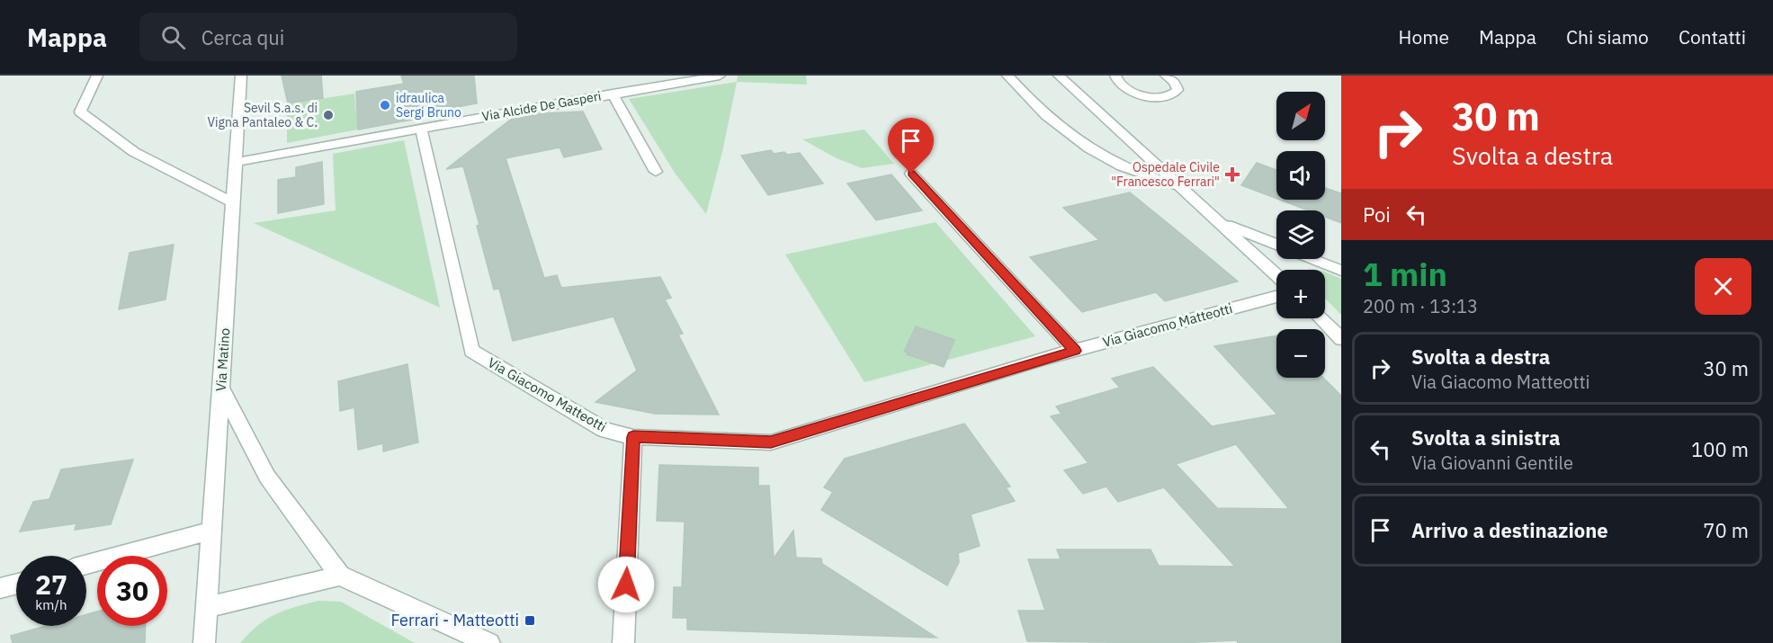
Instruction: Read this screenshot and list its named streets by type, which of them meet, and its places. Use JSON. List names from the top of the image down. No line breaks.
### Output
{"streets":{"street":["Via Alcide De Gasperi","Via Giacomo Matteotti","Via Matino"]},"crossings":[["Via Alcide De Gasperi","Via Giacomo Matteotti"],["Via Alcide De Gasperi","Via Matino"]],"places":{"other":["idraulica Sergi Bruno","Sevil S.a.s. di Vigna Pantaleo & C."],"health":["Ospedale Civile \"Francesco Ferrari\""],"transit":["Ferrari - Matteotti"]},"north":"top right","page":{"header":"Mappa","search":"Cerca qui","nav":["Home","Mappa","Chi siamo","Contatti"],"turn":["30 m","Svolta a destra"],"map_buttons":["+","−"],"then":"Poi","heading":["1 min","200 m · 13:13"],"list":[{"name":"Svolta a destra","note":"Via Giacomo Matteotti","value":"30 m"},{"name":"Svolta a sinistra","note":"Via Giovanni Gentile","value":"100 m"},{"name":"Arrivo a destinazione","value":"70 m"}],"speed":"27 km/h","limit":"30"}}
